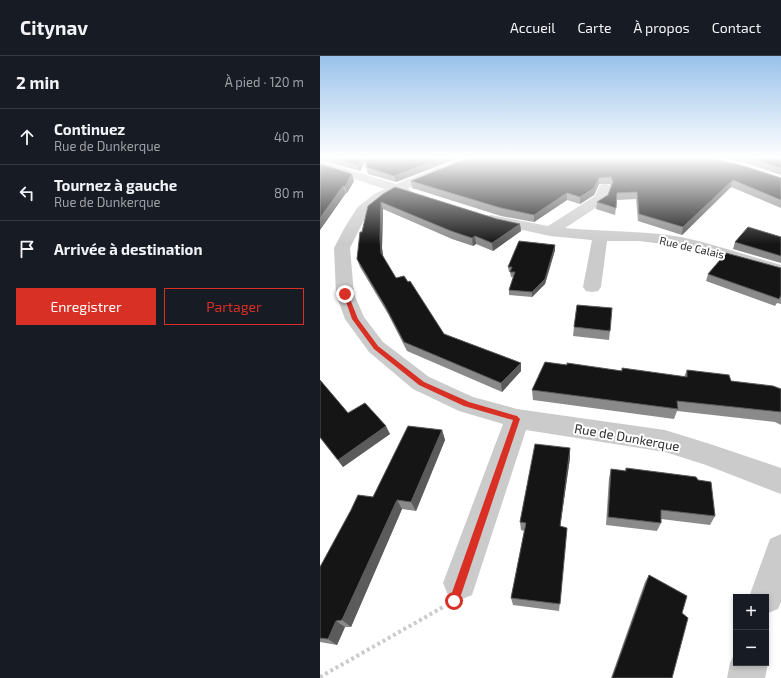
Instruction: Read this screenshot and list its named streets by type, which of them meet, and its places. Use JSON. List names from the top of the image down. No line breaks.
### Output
{"streets":{"street":["Rue de Calais","Rue de Dunkerque"]},"page":{"header":"Citynav","nav":["Accueil","Carte","À propos","Contact"],"heading":["2 min","À pied · 120 m"],"list":[["Continuez","Rue de Dunkerque","40 m"],["Tournez à gauche","Rue de Dunkerque","80 m"],"Arrivée à destination"],"buttons":["Enregistrer","Partager"],"map_buttons":["+","−"]}}
